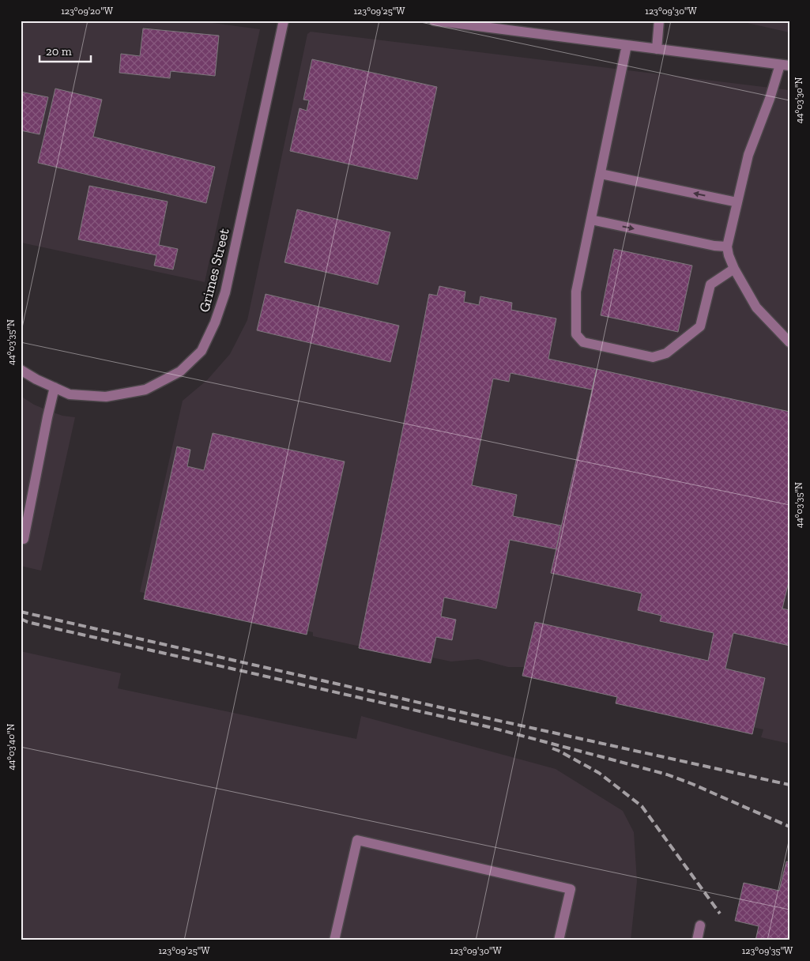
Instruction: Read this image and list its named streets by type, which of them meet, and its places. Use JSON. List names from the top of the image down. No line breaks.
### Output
{"streets":{"street":["Grimes Street"]},"scale_bar":"20 m","coordinates":["123°09'20\"W","123°09'25\"W","123°09'30\"W","44°03'30\"N","44°03'35\"N","44°03'40\"N","123°09'35\"W"]}
